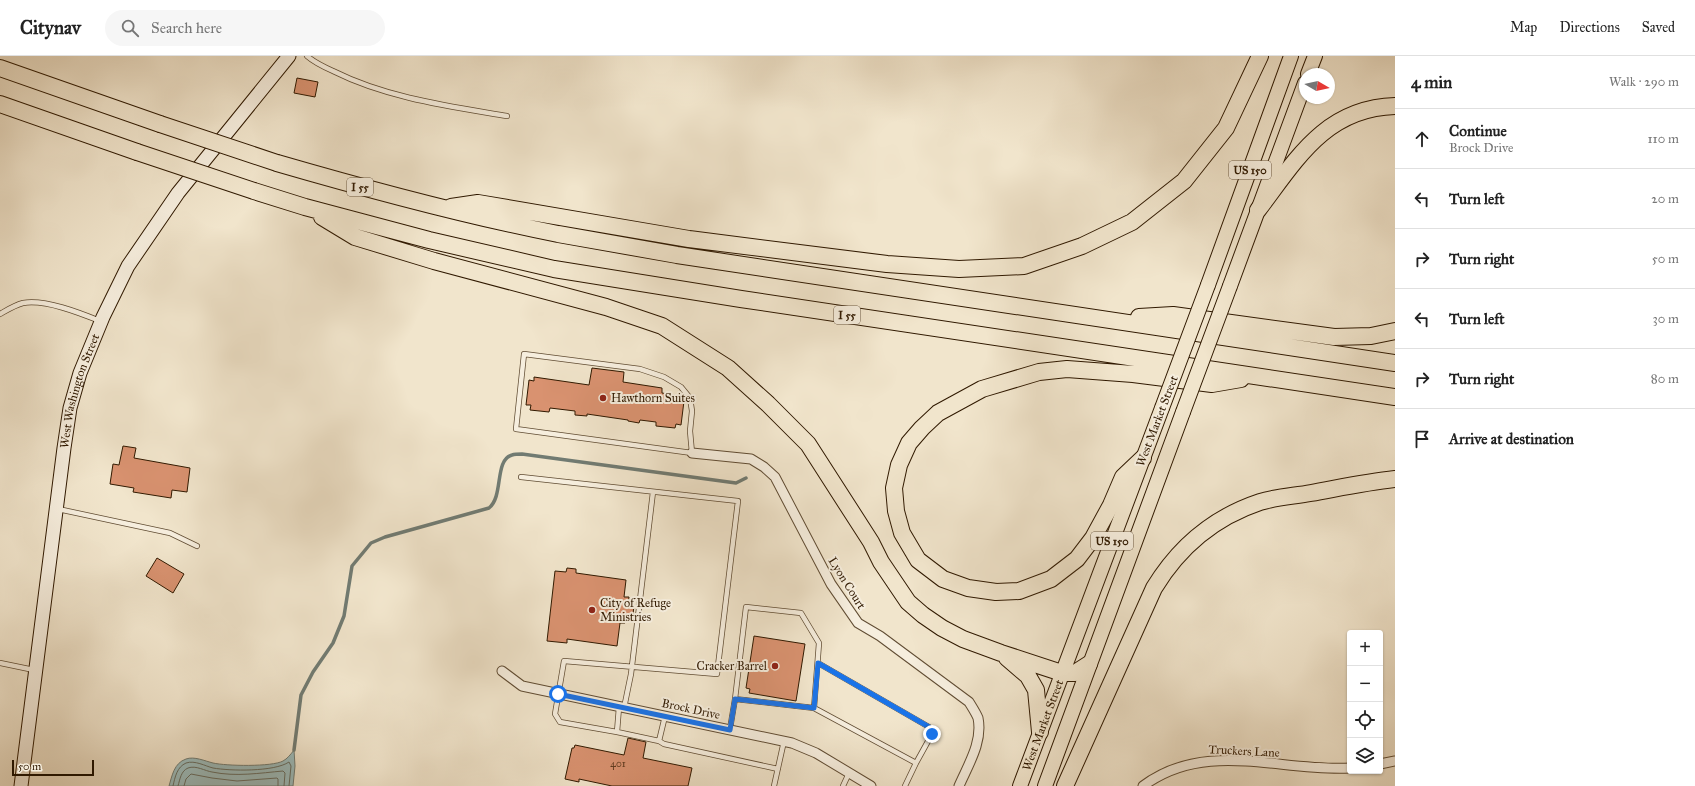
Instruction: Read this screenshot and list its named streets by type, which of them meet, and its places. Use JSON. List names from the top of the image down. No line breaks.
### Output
{"streets":{"highway":["I 55"],"main road":["US 150","West Washington Street","West Market Street"],"street":["Lyon Court","Brock Drive","Truckers Lane"]},"places":["Hawthorn Suites","City of Refuge Ministries","Cracker Barrel"],"house_numbers":["401"],"scale_bar":"50 m","north":"right","page":{"header":"Citynav","search":"Search here","nav":["Map","Directions","Saved"],"heading":["4 min","Walk · 290 m"],"list":[["Continue","Brock Drive","110 m"],["Turn left","20 m"],["Turn right","50 m"],["Turn left","30 m"],["Turn right","80 m"],"Arrive at destination"],"map_buttons":["+","−"],"scale":"50 m"}}
